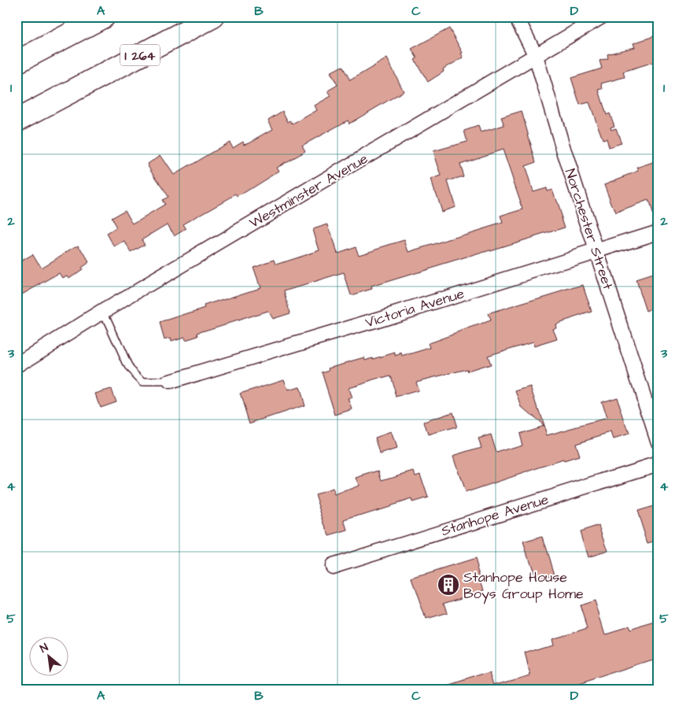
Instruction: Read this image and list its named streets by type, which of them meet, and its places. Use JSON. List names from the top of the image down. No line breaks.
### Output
{"streets":{"highway":["I 264"],"street":["Westminster Avenue","Norchester Street","Victoria Avenue","Stanhope Avenue"]},"crossings":[["Westminster Avenue","Norchester Street"],["Norchester Street","Victoria Avenue"]],"places":{"building":["Stanhope House Boys Group Home"]},"north":"top left","grid":{"columns":["A","B","C","D"],"rows":["1","2","3","4","5"]}}
